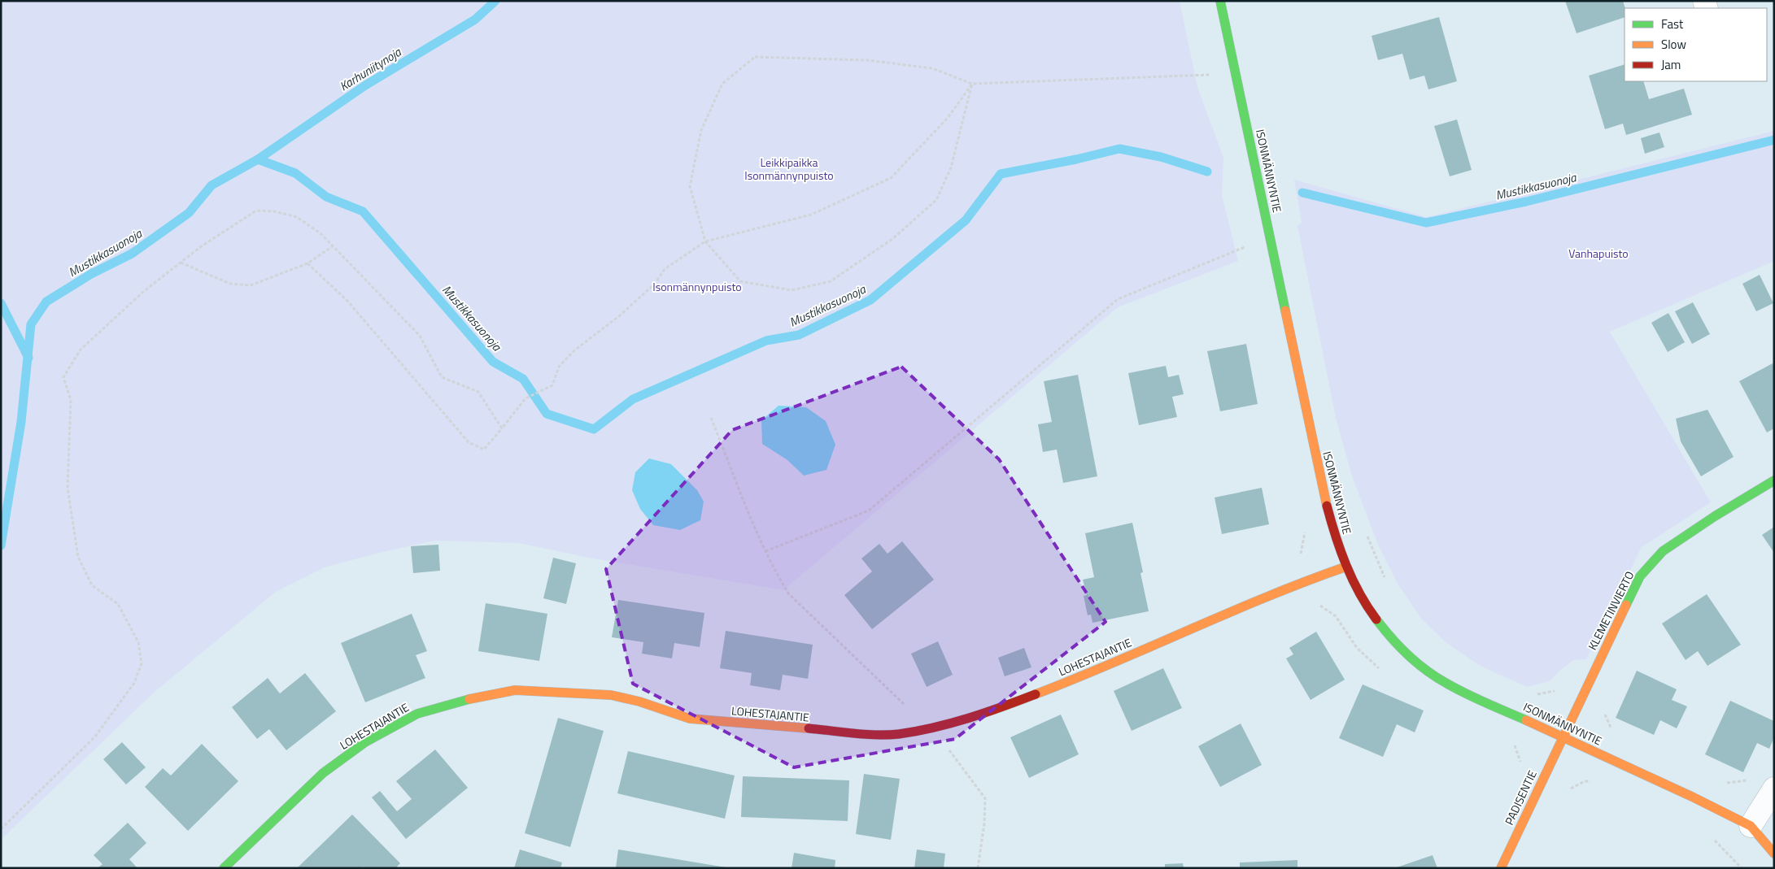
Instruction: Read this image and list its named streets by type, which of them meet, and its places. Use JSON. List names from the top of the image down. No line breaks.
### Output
{"streets":{"street":["ISONMÄNNYNTIE","KLEMETINVIERTO","LOHESTAJANTIE","PADISENTIE"]},"crossings":[["ISONMÄNNYNTIE","KLEMETINVIERTO"],["ISONMÄNNYNTIE","LOHESTAJANTIE"],["ISONMÄNNYNTIE","PADISENTIE"],["KLEMETINVIERTO","PADISENTIE"]],"water":["Karhuniitynoja","Mustikkasuonoja"],"parks":["Leikkipaikka Isonmännynpuisto","Vanhapuisto","Isonmännynpuisto"],"legend":["Fast","Slow","Jam"]}
